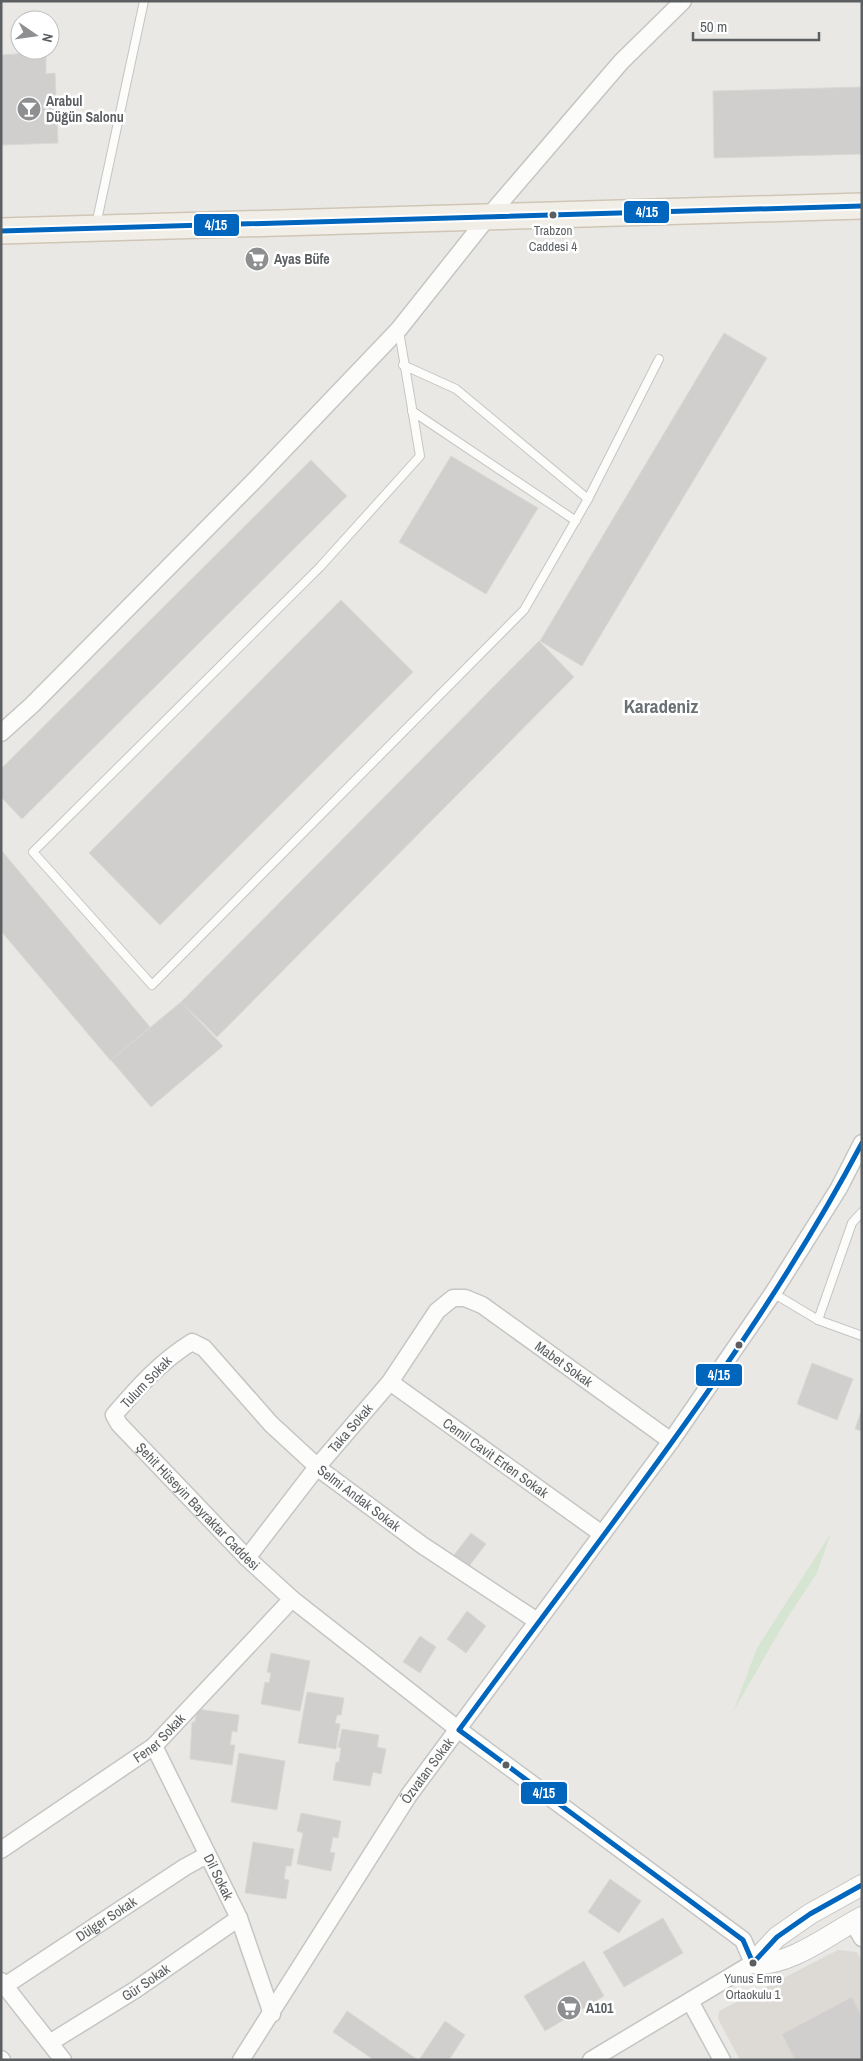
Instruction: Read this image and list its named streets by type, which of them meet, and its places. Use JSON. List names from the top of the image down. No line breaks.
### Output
{"streets":{"street":["Mabet Sokak","Tulum Sokak","Taka Sokak","Cemil Cavit Erten Sokak","Selmi Andak Sokak","Şehit Hüseyin Bayraktar Caddesi","Fener Sokak","Özvatan Sokak","Dil Sokak","Dülger Sokak","Gür Sokak"]},"crossings":[["Mabet Sokak","Taka Sokak"],["Mabet Sokak","Özvatan Sokak"],["Tulum Sokak","Selmi Andak Sokak"],["Tulum Sokak","Şehit Hüseyin Bayraktar Caddesi"],["Taka Sokak","Cemil Cavit Erten Sokak"],["Taka Sokak","Selmi Andak Sokak"],["Taka Sokak","Şehit Hüseyin Bayraktar Caddesi"],["Cemil Cavit Erten Sokak","Özvatan Sokak"],["Selmi Andak Sokak","Özvatan Sokak"],["Şehit Hüseyin Bayraktar Caddesi","Fener Sokak"],["Şehit Hüseyin Bayraktar Caddesi","Özvatan Sokak"],["Fener Sokak","Dil Sokak"],["Özvatan Sokak","Dil Sokak"],["Dil Sokak","Dülger Sokak"],["Dil Sokak","Gür Sokak"]],"districts":["Karadeniz"],"places":{"bar":["Arabul Düğün Salonu"],"other":["Trabzon Caddesi 4","Yunus Emre Ortaokulu 1"],"supermarket":["Ayas Büfe","A101"]},"lines":["transit line 4/15"],"scale_bar":"50 m","north":"right"}
